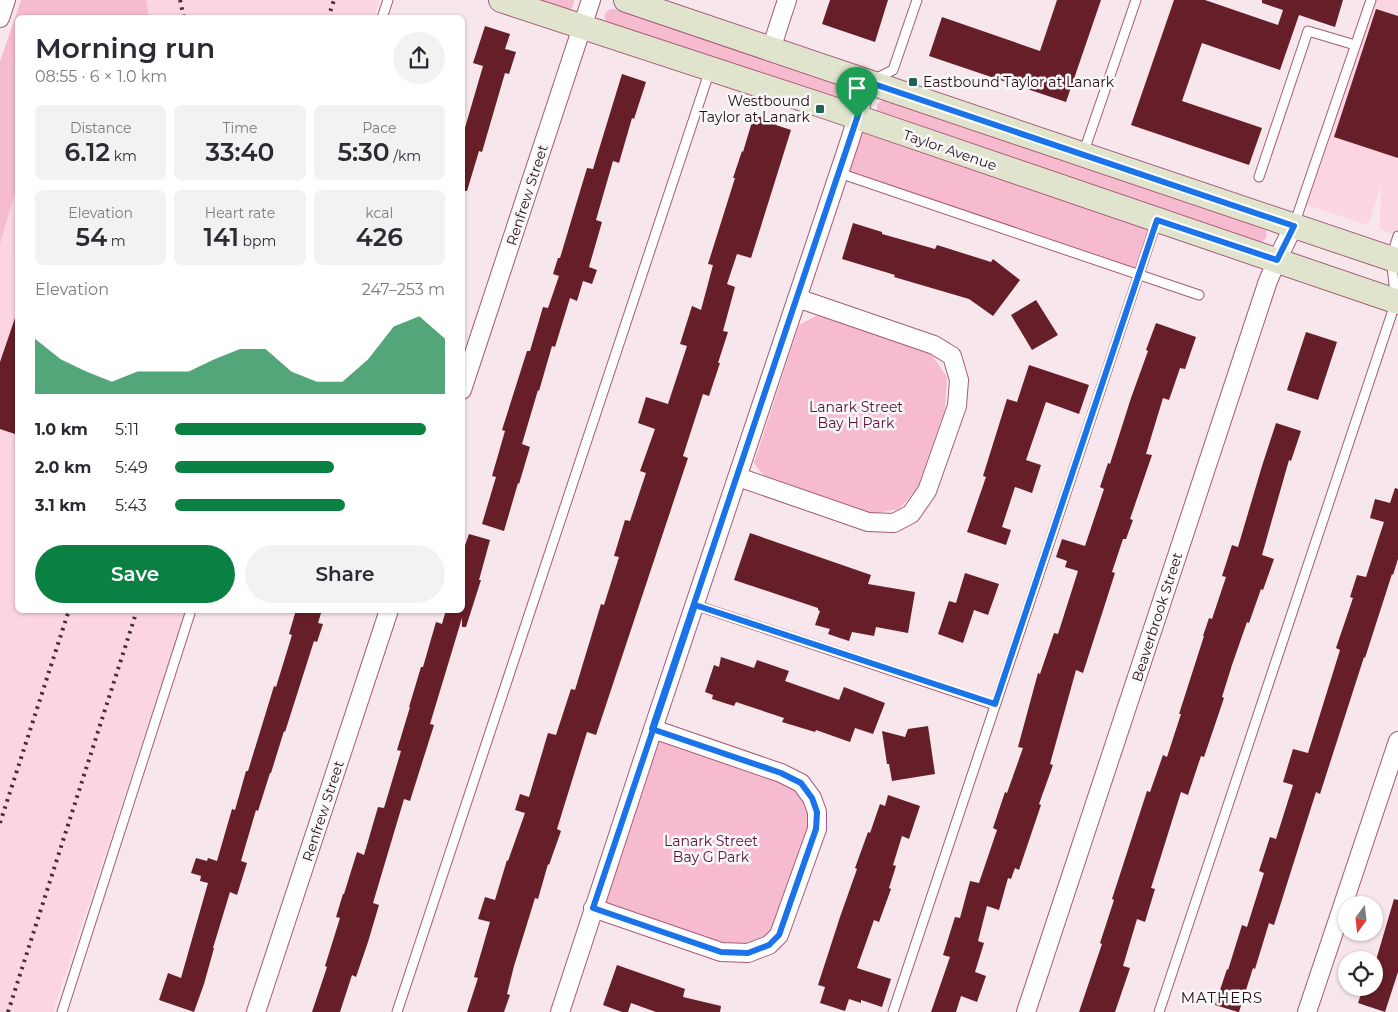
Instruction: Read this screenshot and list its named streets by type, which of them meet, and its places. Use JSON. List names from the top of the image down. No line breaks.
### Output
{"streets":{"main road":["Taylor Avenue"],"street":["Renfrew Street","Beaverbrook Street"]},"crossings":[["Taylor Avenue","Renfrew Street"],["Taylor Avenue","Beaverbrook Street"]],"districts":["MATHERS"],"parks":["Lanark Street Bay H Park","Lanark Street Bay G Park"],"places":{"transit":["Eastbound Taylor at Lanark","Westbound Taylor at Lanark"]},"north":"bottom","page":{"heading":["Morning run","08:55 · 6 × 1.0 km"],"stats":[["Distance","6.12 km"],["Time","33:40"],["Pace","5:30 /km"],["Elevation","54 m"],["Heart rate","141 bpm"],["kcal","426"]],"chart":["Elevation","247–253 m"],"list":[{"name":"1.0 km","note":"5:11"},{"name":"2.0 km","note":"5:49"},{"name":"3.1 km","note":"5:43"}],"buttons":["Save","Share"]}}
